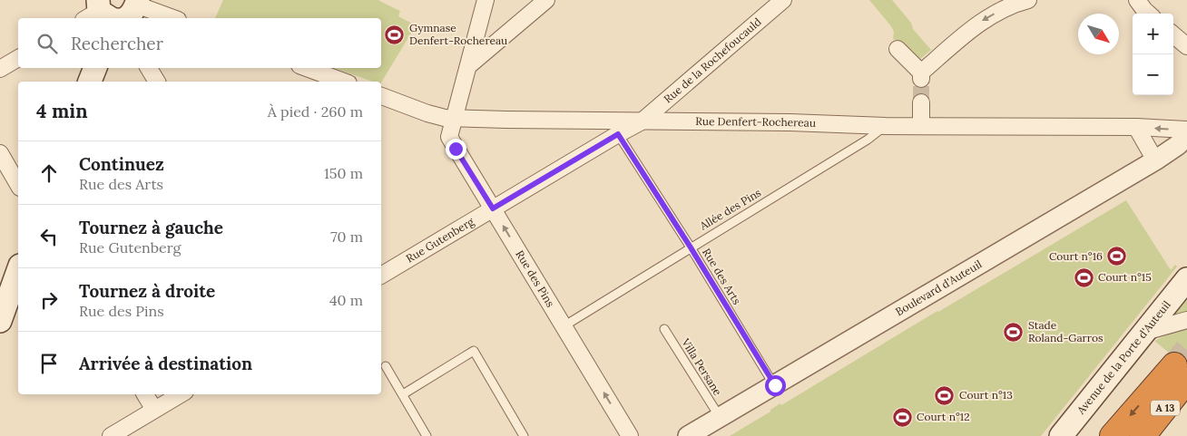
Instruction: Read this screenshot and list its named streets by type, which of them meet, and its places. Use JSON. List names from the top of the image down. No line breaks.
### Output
{"streets":{"highway":["A 13"],"main road":["Avenue de la Porte d'Auteuil"],"street":["Rue de la Rochefoucauld","Rue Denfert-Rochereau","Rue Gutenberg","Rue des Pins","Boulevard d'Auteuil"],"lane":["Allée des Pins","Rue des Arts","Villa Persane"]},"crossings":[["Rue de la Rochefoucauld","Rue Denfert-Rochereau"],["Rue de la Rochefoucauld","Rue Gutenberg"],["Rue Denfert-Rochereau","Allée des Pins"],["Rue Denfert-Rochereau","Rue Gutenberg"],["Rue Denfert-Rochereau","Rue des Pins"],["Rue Denfert-Rochereau","Boulevard d'Auteuil"],["Allée des Pins","Rue des Arts"],["Allée des Pins","Rue des Pins"],["Rue Gutenberg","Rue des Arts"],["Rue Gutenberg","Rue des Pins"],["Rue des Arts","Boulevard d'Auteuil"],["Boulevard d'Auteuil","Villa Persane"]],"one_way":["Rue des Pins"],"places":{"sports":["Gymnase Denfert-Rochereau","Court n°16","Court n°15","Stade Roland-Garros","Court n°13","Court n°12"]},"north":"bottom right","page":{"map_buttons":["+","−"],"search":"Rechercher","heading":["4 min","À pied · 260 m"],"list":[["Continuez","Rue des Arts","150 m"],["Tournez à gauche","Rue Gutenberg","70 m"],["Tournez à droite","Rue des Pins","40 m"],"Arrivée à destination"]}}
